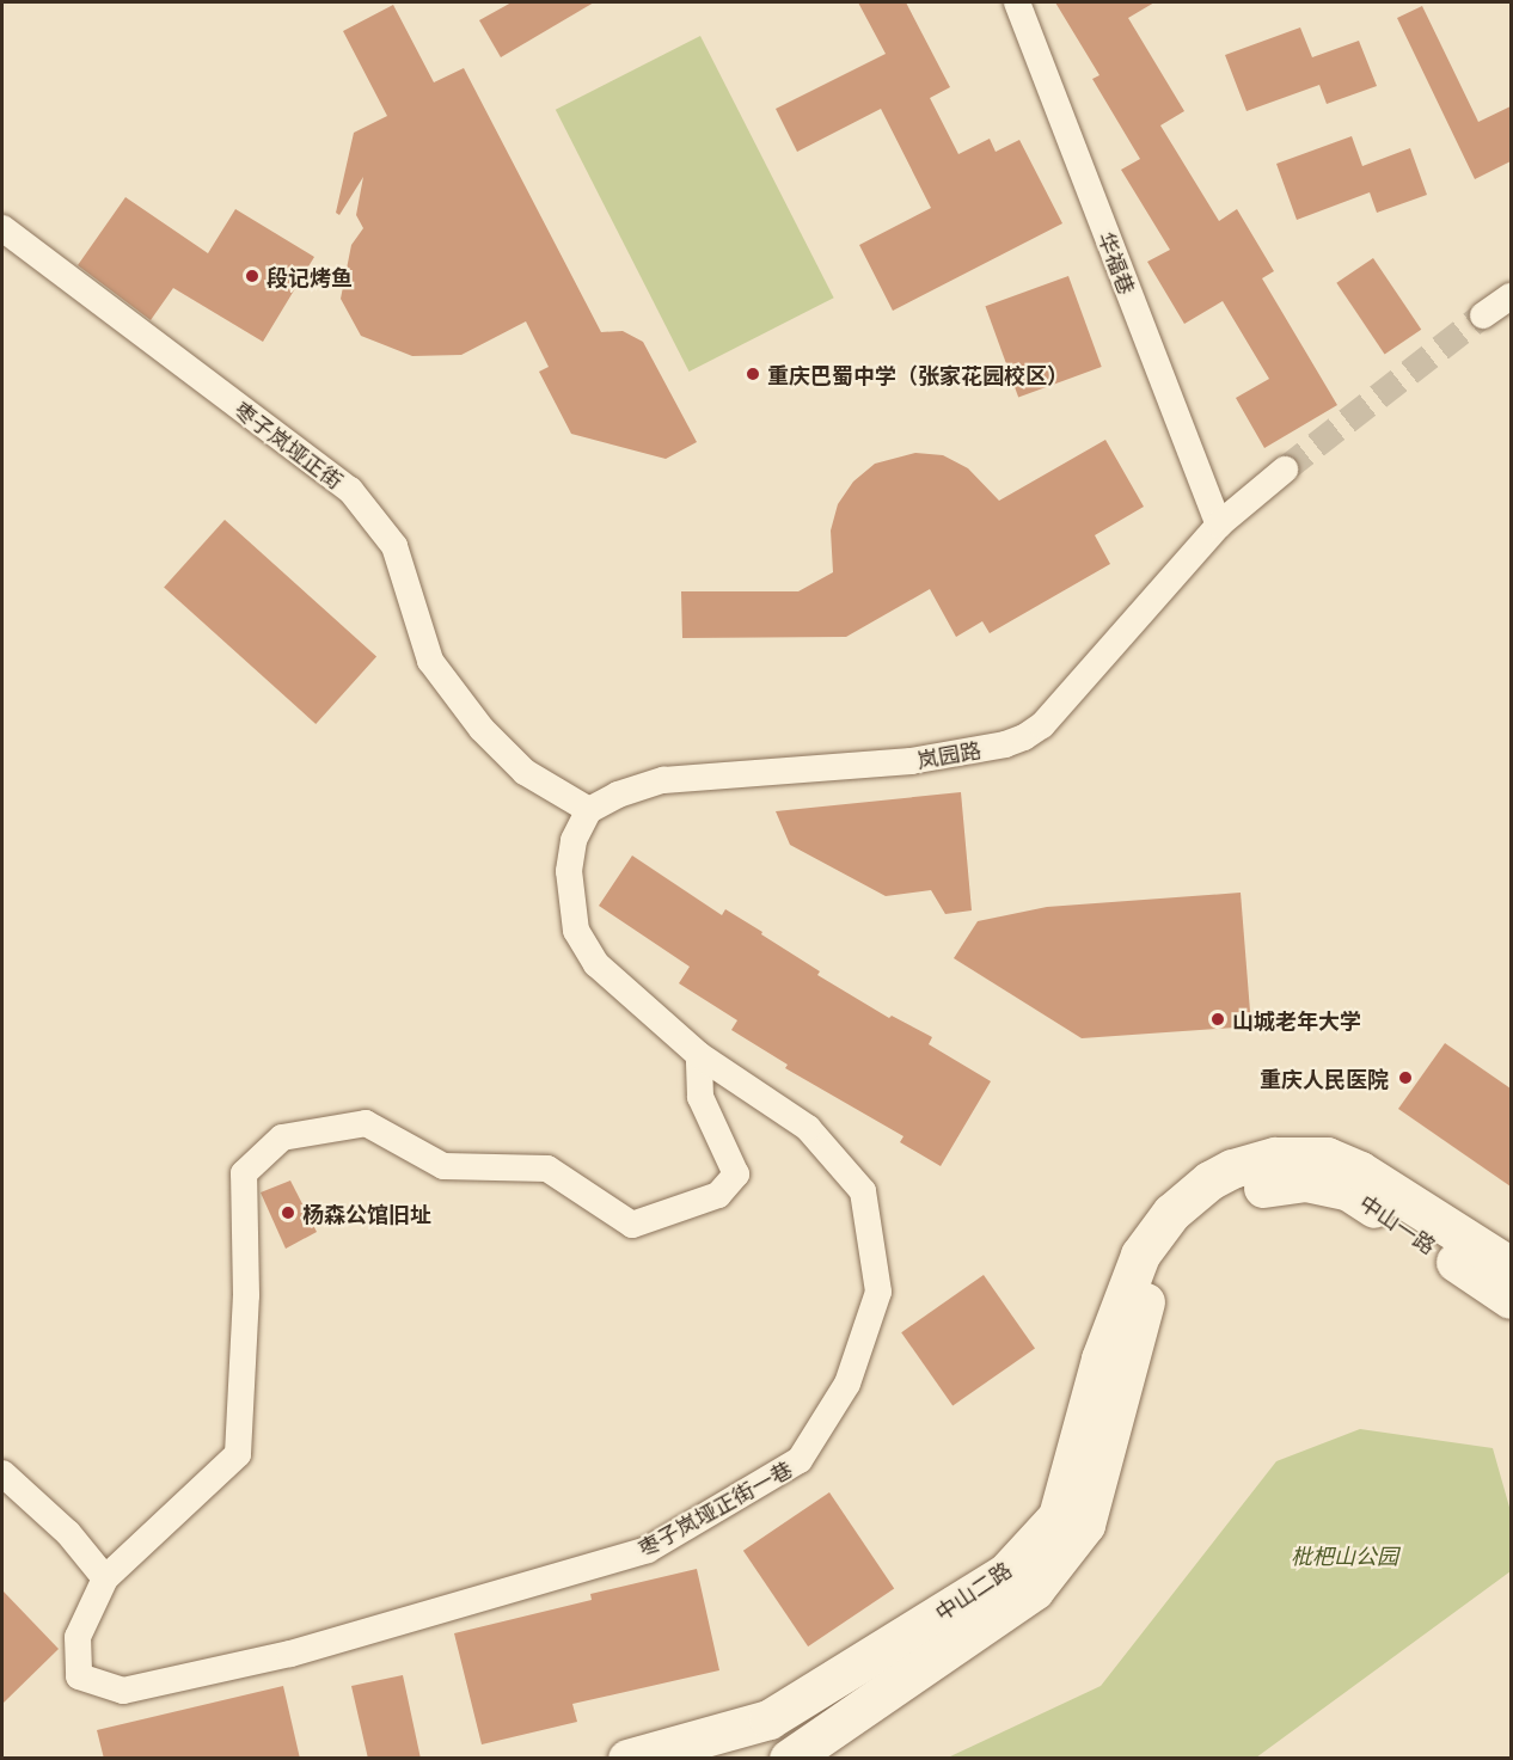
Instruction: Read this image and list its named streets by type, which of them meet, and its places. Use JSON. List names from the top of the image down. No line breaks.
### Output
{"streets":{"main road":["中山一路","中山二路"],"street":["华福巷","枣子岚垭正街","岚园路","枣子岚垭正街一巷"]},"crossings":[["华福巷","岚园路"],["枣子岚垭正街","岚园路"],["枣子岚垭正街","枣子岚垭正街一巷"],["岚园路","枣子岚垭正街一巷"],["中山一路","中山二路"]],"parks":["枇杷山公园"],"places":["段记烤鱼","重庆巴蜀中学（张家花园校区）","山城老年大学","重庆人民医院","杨森公馆旧址"]}
